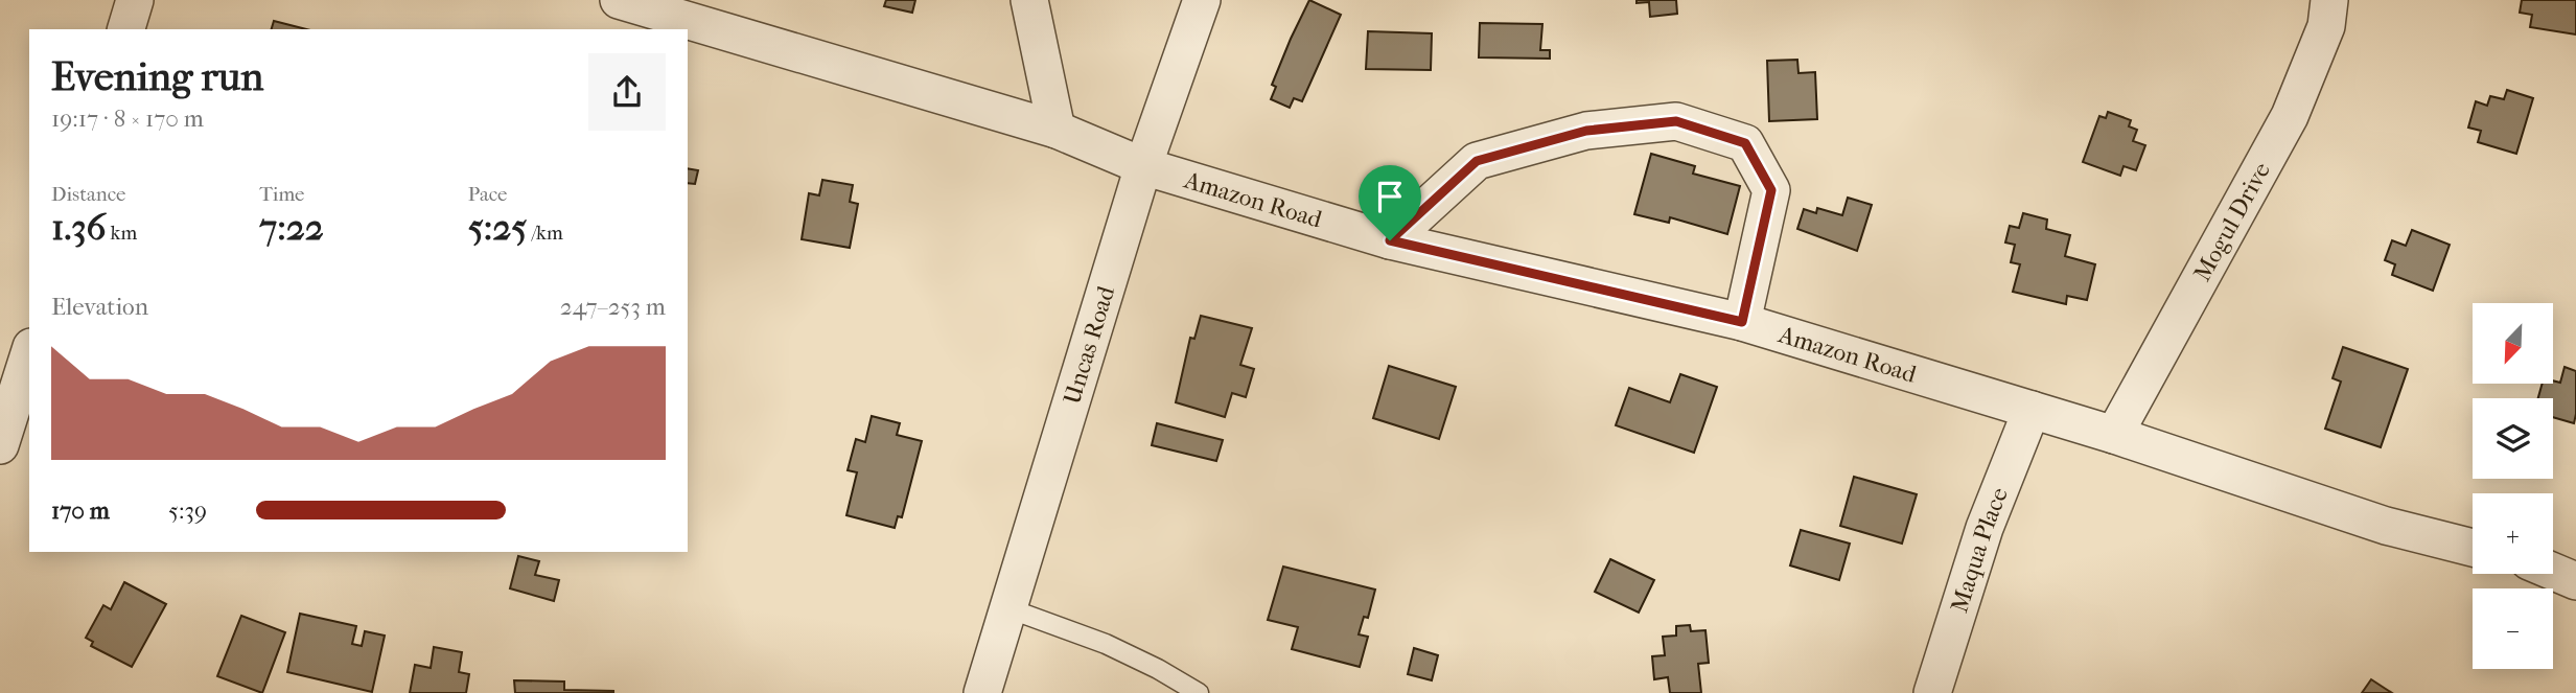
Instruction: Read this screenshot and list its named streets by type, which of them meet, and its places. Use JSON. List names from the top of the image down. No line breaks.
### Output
{"streets":{"street":["Amazon Road","Mogul Drive","Uncas Road","Maqua Place"]},"crossings":[["Amazon Road","Mogul Drive"],["Amazon Road","Uncas Road"],["Amazon Road","Maqua Place"]],"north":"bottom left","page":{"heading":["Evening run","19:17 · 8 × 170 m"],"stats":[["Distance","1.36 km"],["Time","7:22"],["Pace","5:25 /km"]],"chart":["Elevation","247–253 m"],"map_buttons":["+","−"],"list":[{"name":"170 m","note":"5:39"}]}}
